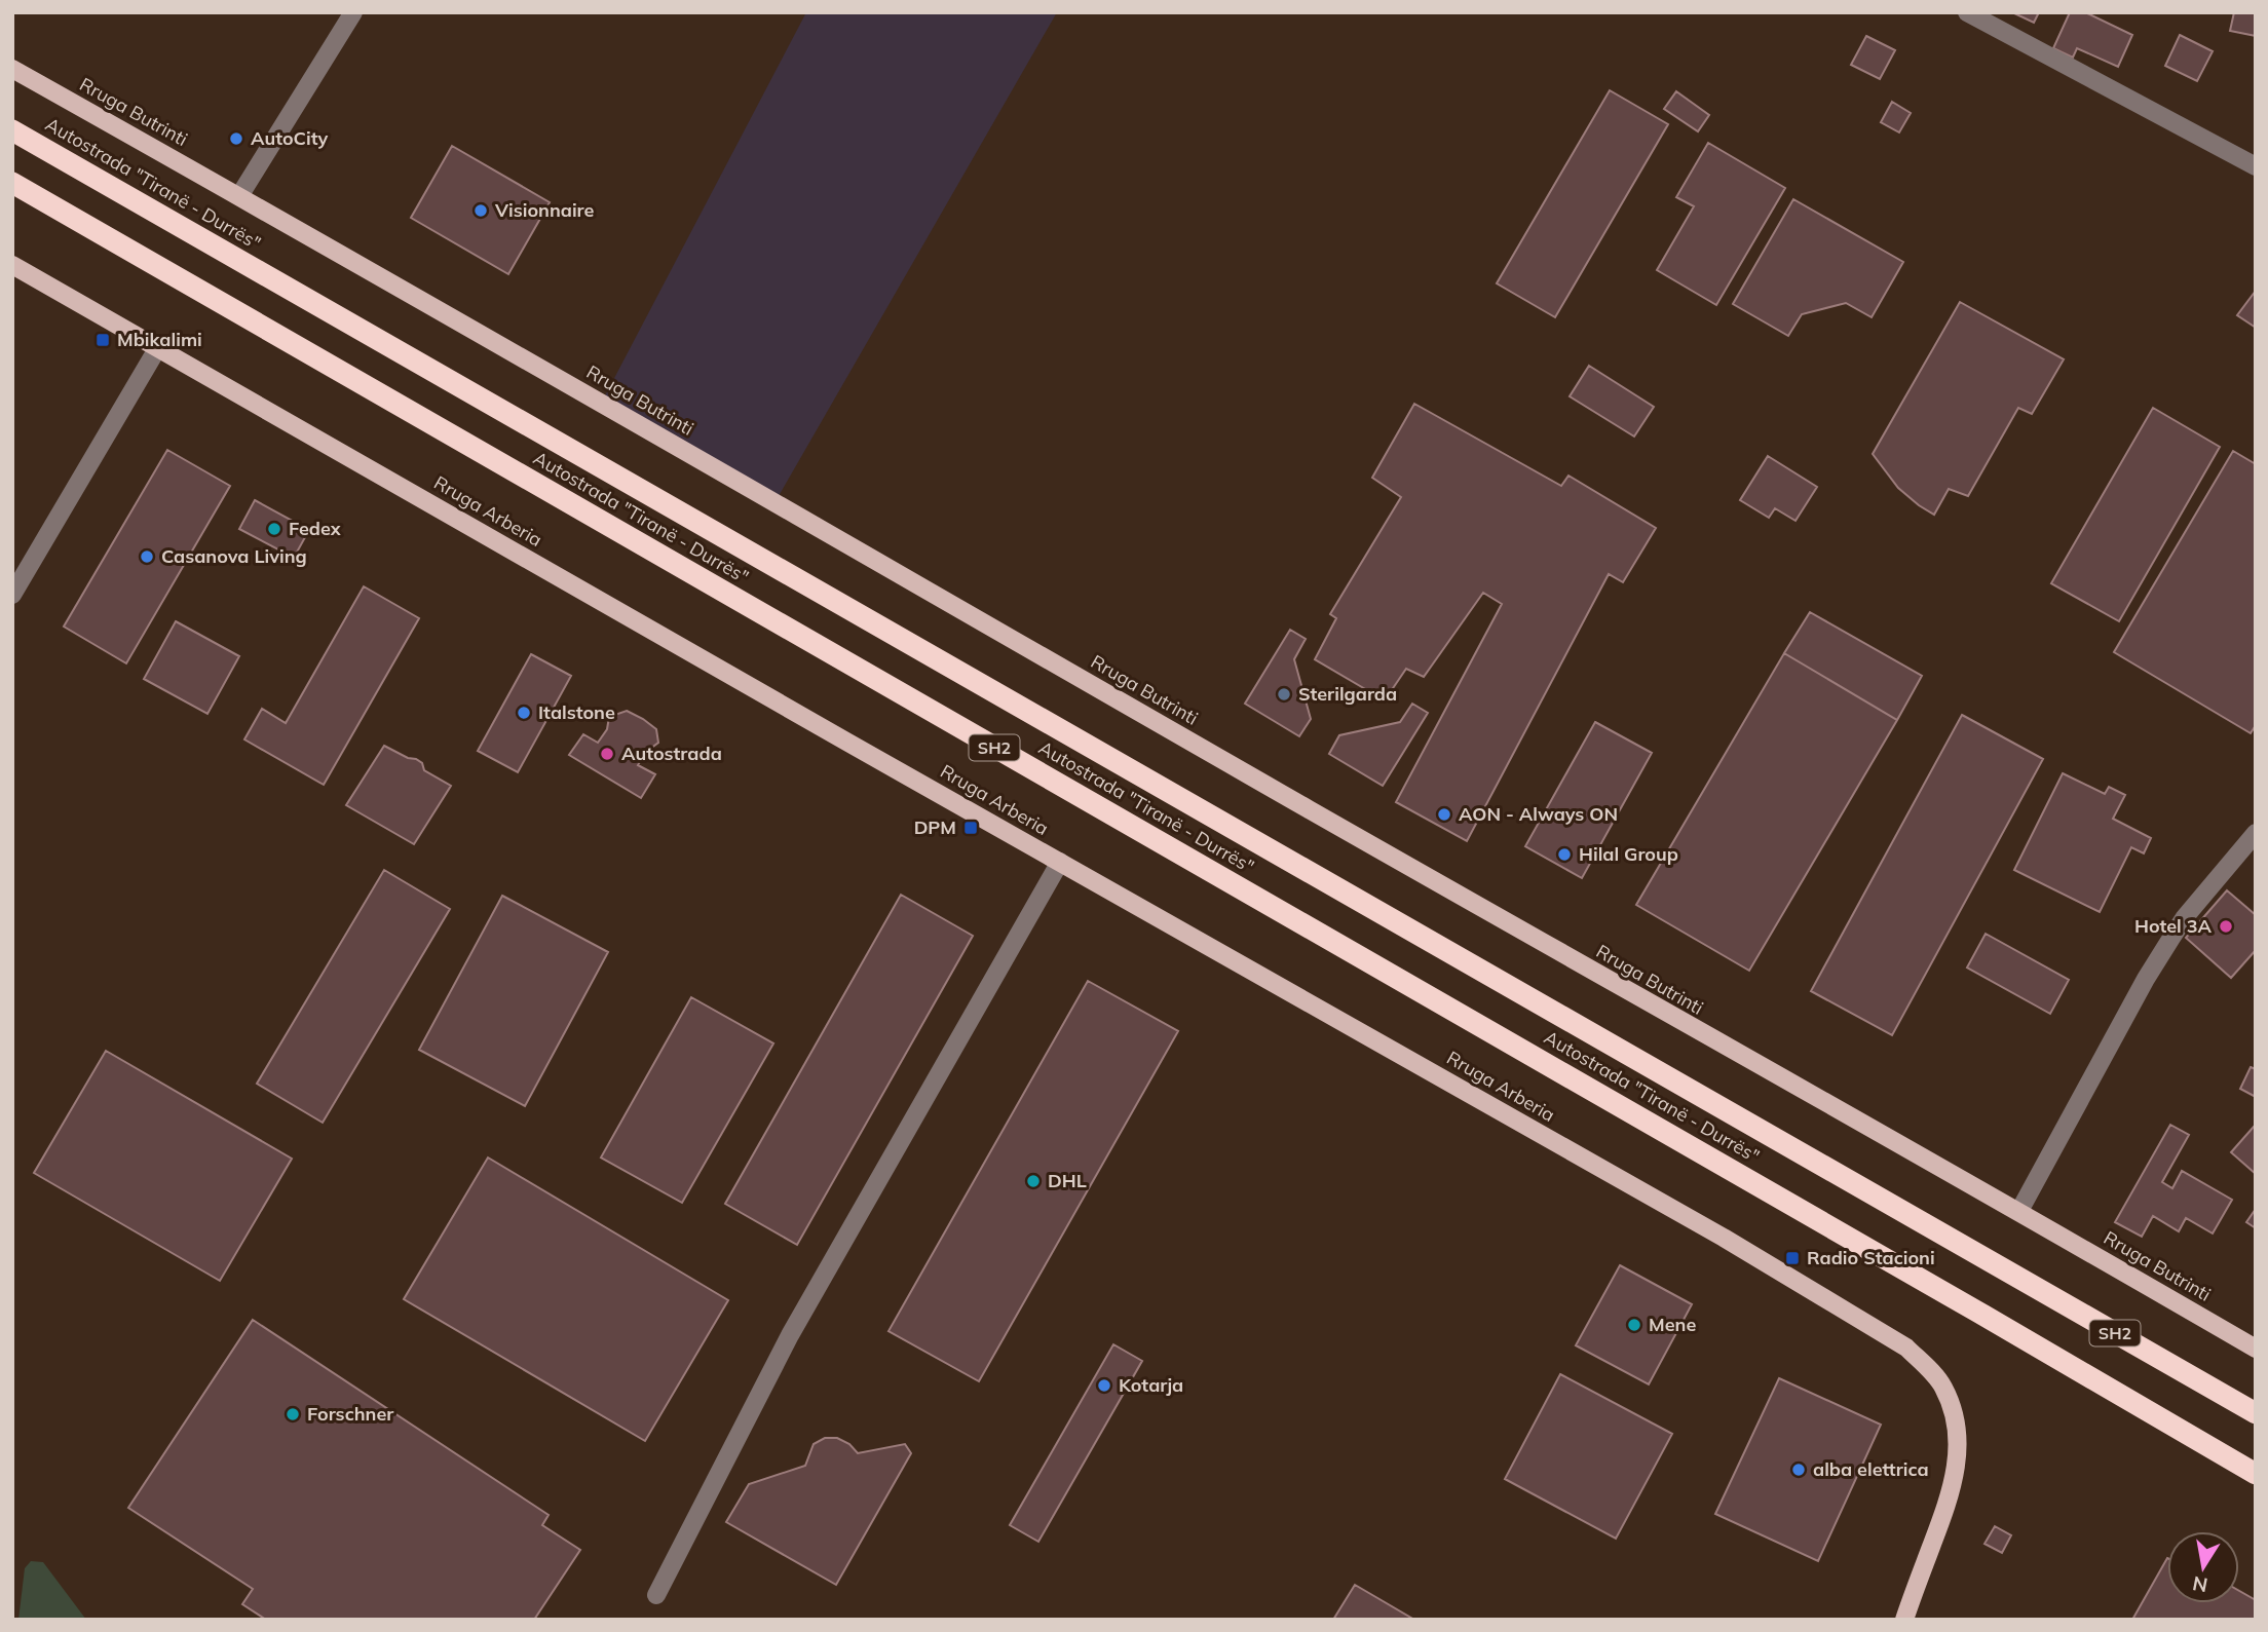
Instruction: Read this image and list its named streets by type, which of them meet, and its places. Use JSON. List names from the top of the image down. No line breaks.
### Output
{"streets":{"highway":["Autostrada \"Tiranë - Durrës\"","SH2"],"main road":["Rruga Butrinti","Rruga Arberia"]},"places":{"other":["AutoCity","Visionnaire","Fedex","Casanova Living","Sterilgarda","Italstone","Autostrada","AON - Always ON","Hilal Group","Hotel 3A","DHL","Mene","Kotarja","Forschner","alba elettrica"],"transit":["Mbikalimi","DPM","Radio Stacioni"]},"north":"bottom"}
